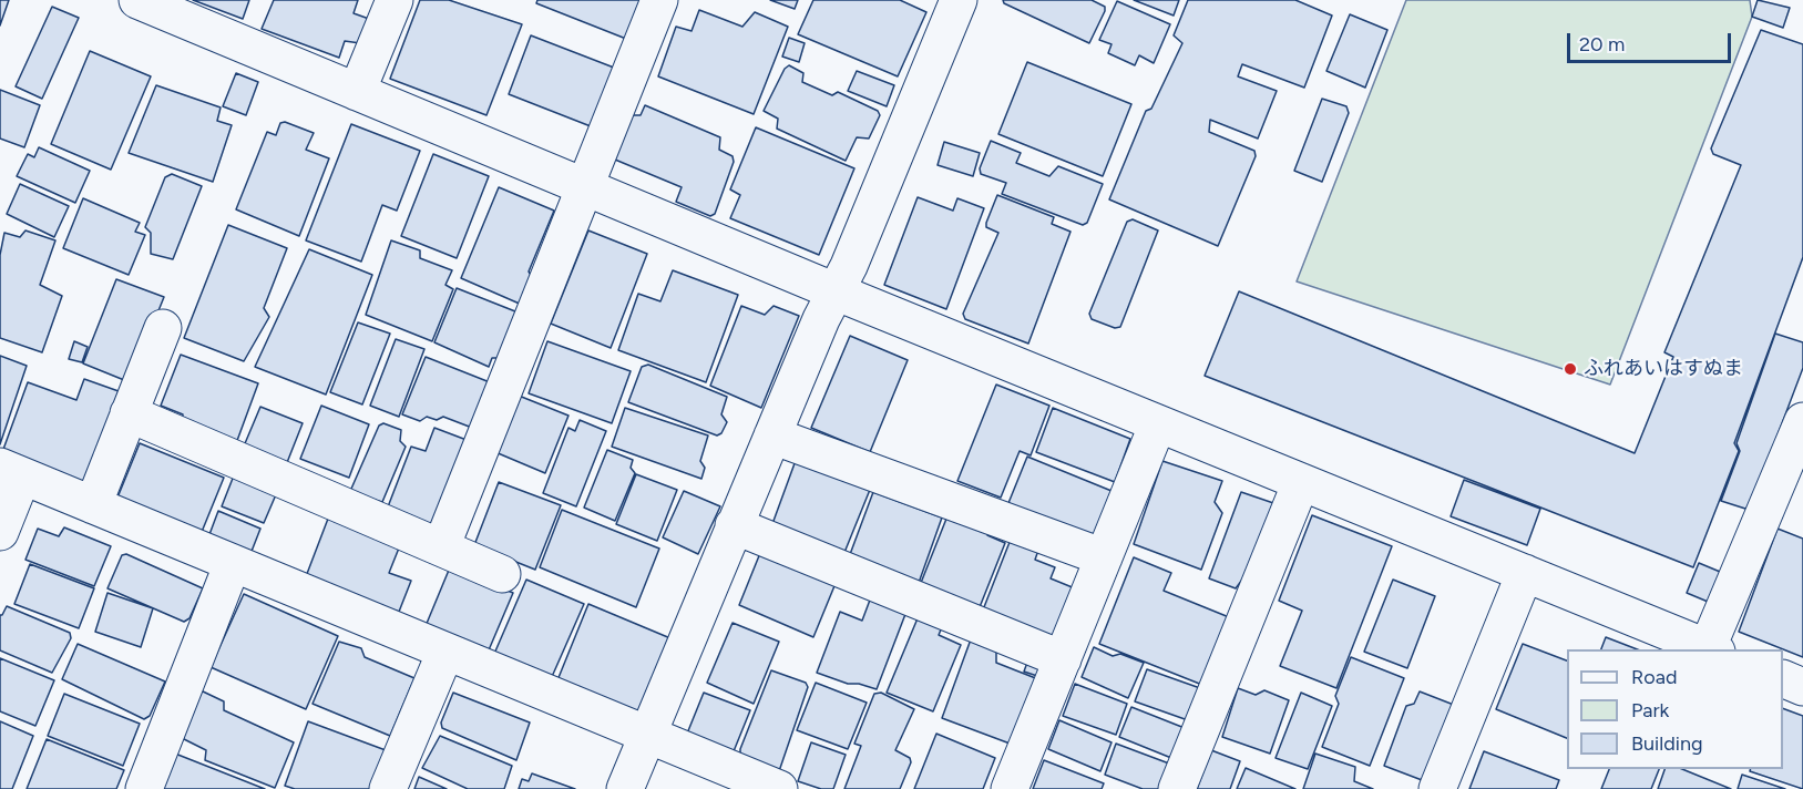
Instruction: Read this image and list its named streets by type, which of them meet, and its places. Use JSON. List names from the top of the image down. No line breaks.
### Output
{"places":["ふれあいはすぬま"],"legend":["Road","Park","Building"],"scale_bar":"20 m"}
